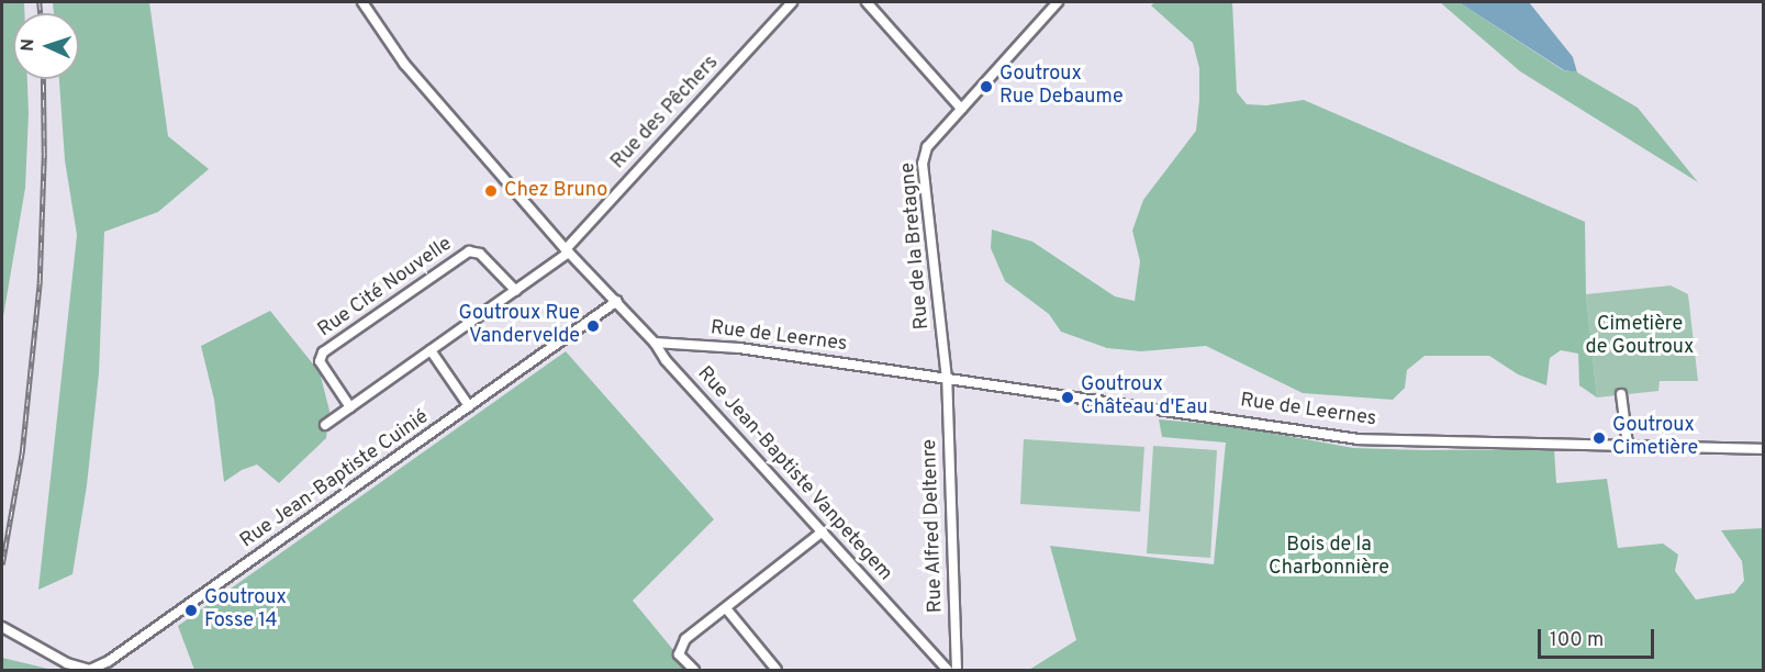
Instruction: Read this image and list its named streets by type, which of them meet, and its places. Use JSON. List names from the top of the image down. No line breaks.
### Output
{"streets":{"street":["Rue des Pêchers","Rue de la Bretagne","Rue Cité Nouvelle","Rue de Leernes","Rue Jean-Baptiste Vanpetegem","Rue Jean-Baptiste Cuinié","Rue Alfred Deltenre"]},"crossings":[["Rue des Pêchers","Rue Jean-Baptiste Vanpetegem"],["Rue de la Bretagne","Rue de Leernes"],["Rue de la Bretagne","Rue Alfred Deltenre"],["Rue de Leernes","Rue Jean-Baptiste Vanpetegem"],["Rue de Leernes","Rue Alfred Deltenre"],["Rue Jean-Baptiste Vanpetegem","Rue Jean-Baptiste Cuinié"]],"parks":["Cimetière de Goutroux","Bois de la Charbonnière"],"places":["Goutroux Rue Debaume","Chez Bruno","Goutroux Rue Vandervelde","Goutroux Château d'Eau","Goutroux Cimetière","Goutroux Fosse 14"],"scale_bar":"100 m","north":"left"}
